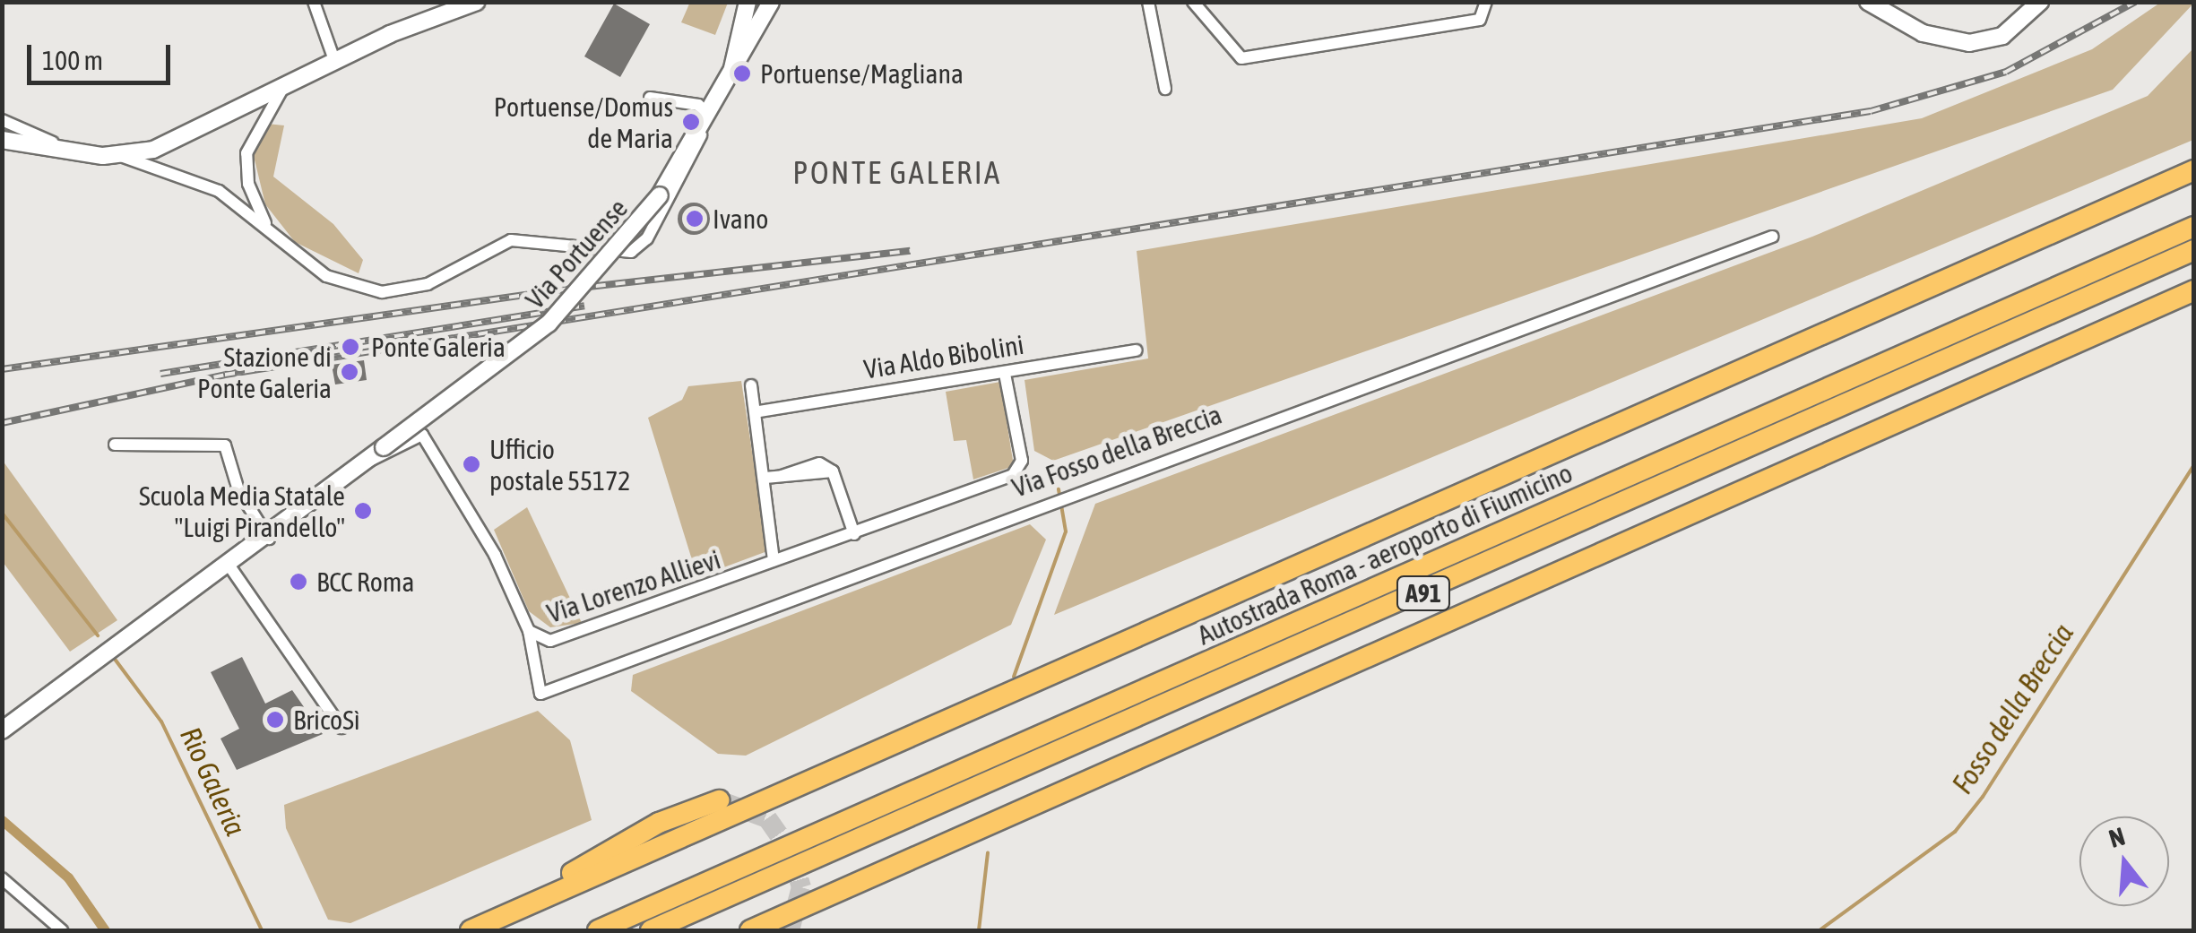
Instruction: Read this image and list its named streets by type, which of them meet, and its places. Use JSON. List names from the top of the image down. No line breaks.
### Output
{"streets":{"highway":["Autostrada Roma - aeroporto di Fiumicino","A91"],"main road":["Via Portuense"],"street":["Via Aldo Bibolini","Via Fosso della Breccia","Via Lorenzo Allievi"]},"crossings":[["Via Portuense","Via Lorenzo Allievi"],["Via Aldo Bibolini","Via Lorenzo Allievi"],["Via Fosso della Breccia","Via Lorenzo Allievi"]],"districts":["PONTE GALERIA"],"water":["Fosso della Breccia","Rio Galeria"],"places":["Portuense/Magliana","Portuense/Domus de Maria","Ivano","Ponte Galeria","Stazione di Ponte Galeria","Ufficio postale 55172","Scuola Media Statale \"Luigi Pirandello\"","BCC Roma","BricoSì"],"scale_bar":"100 m","north":"top"}
